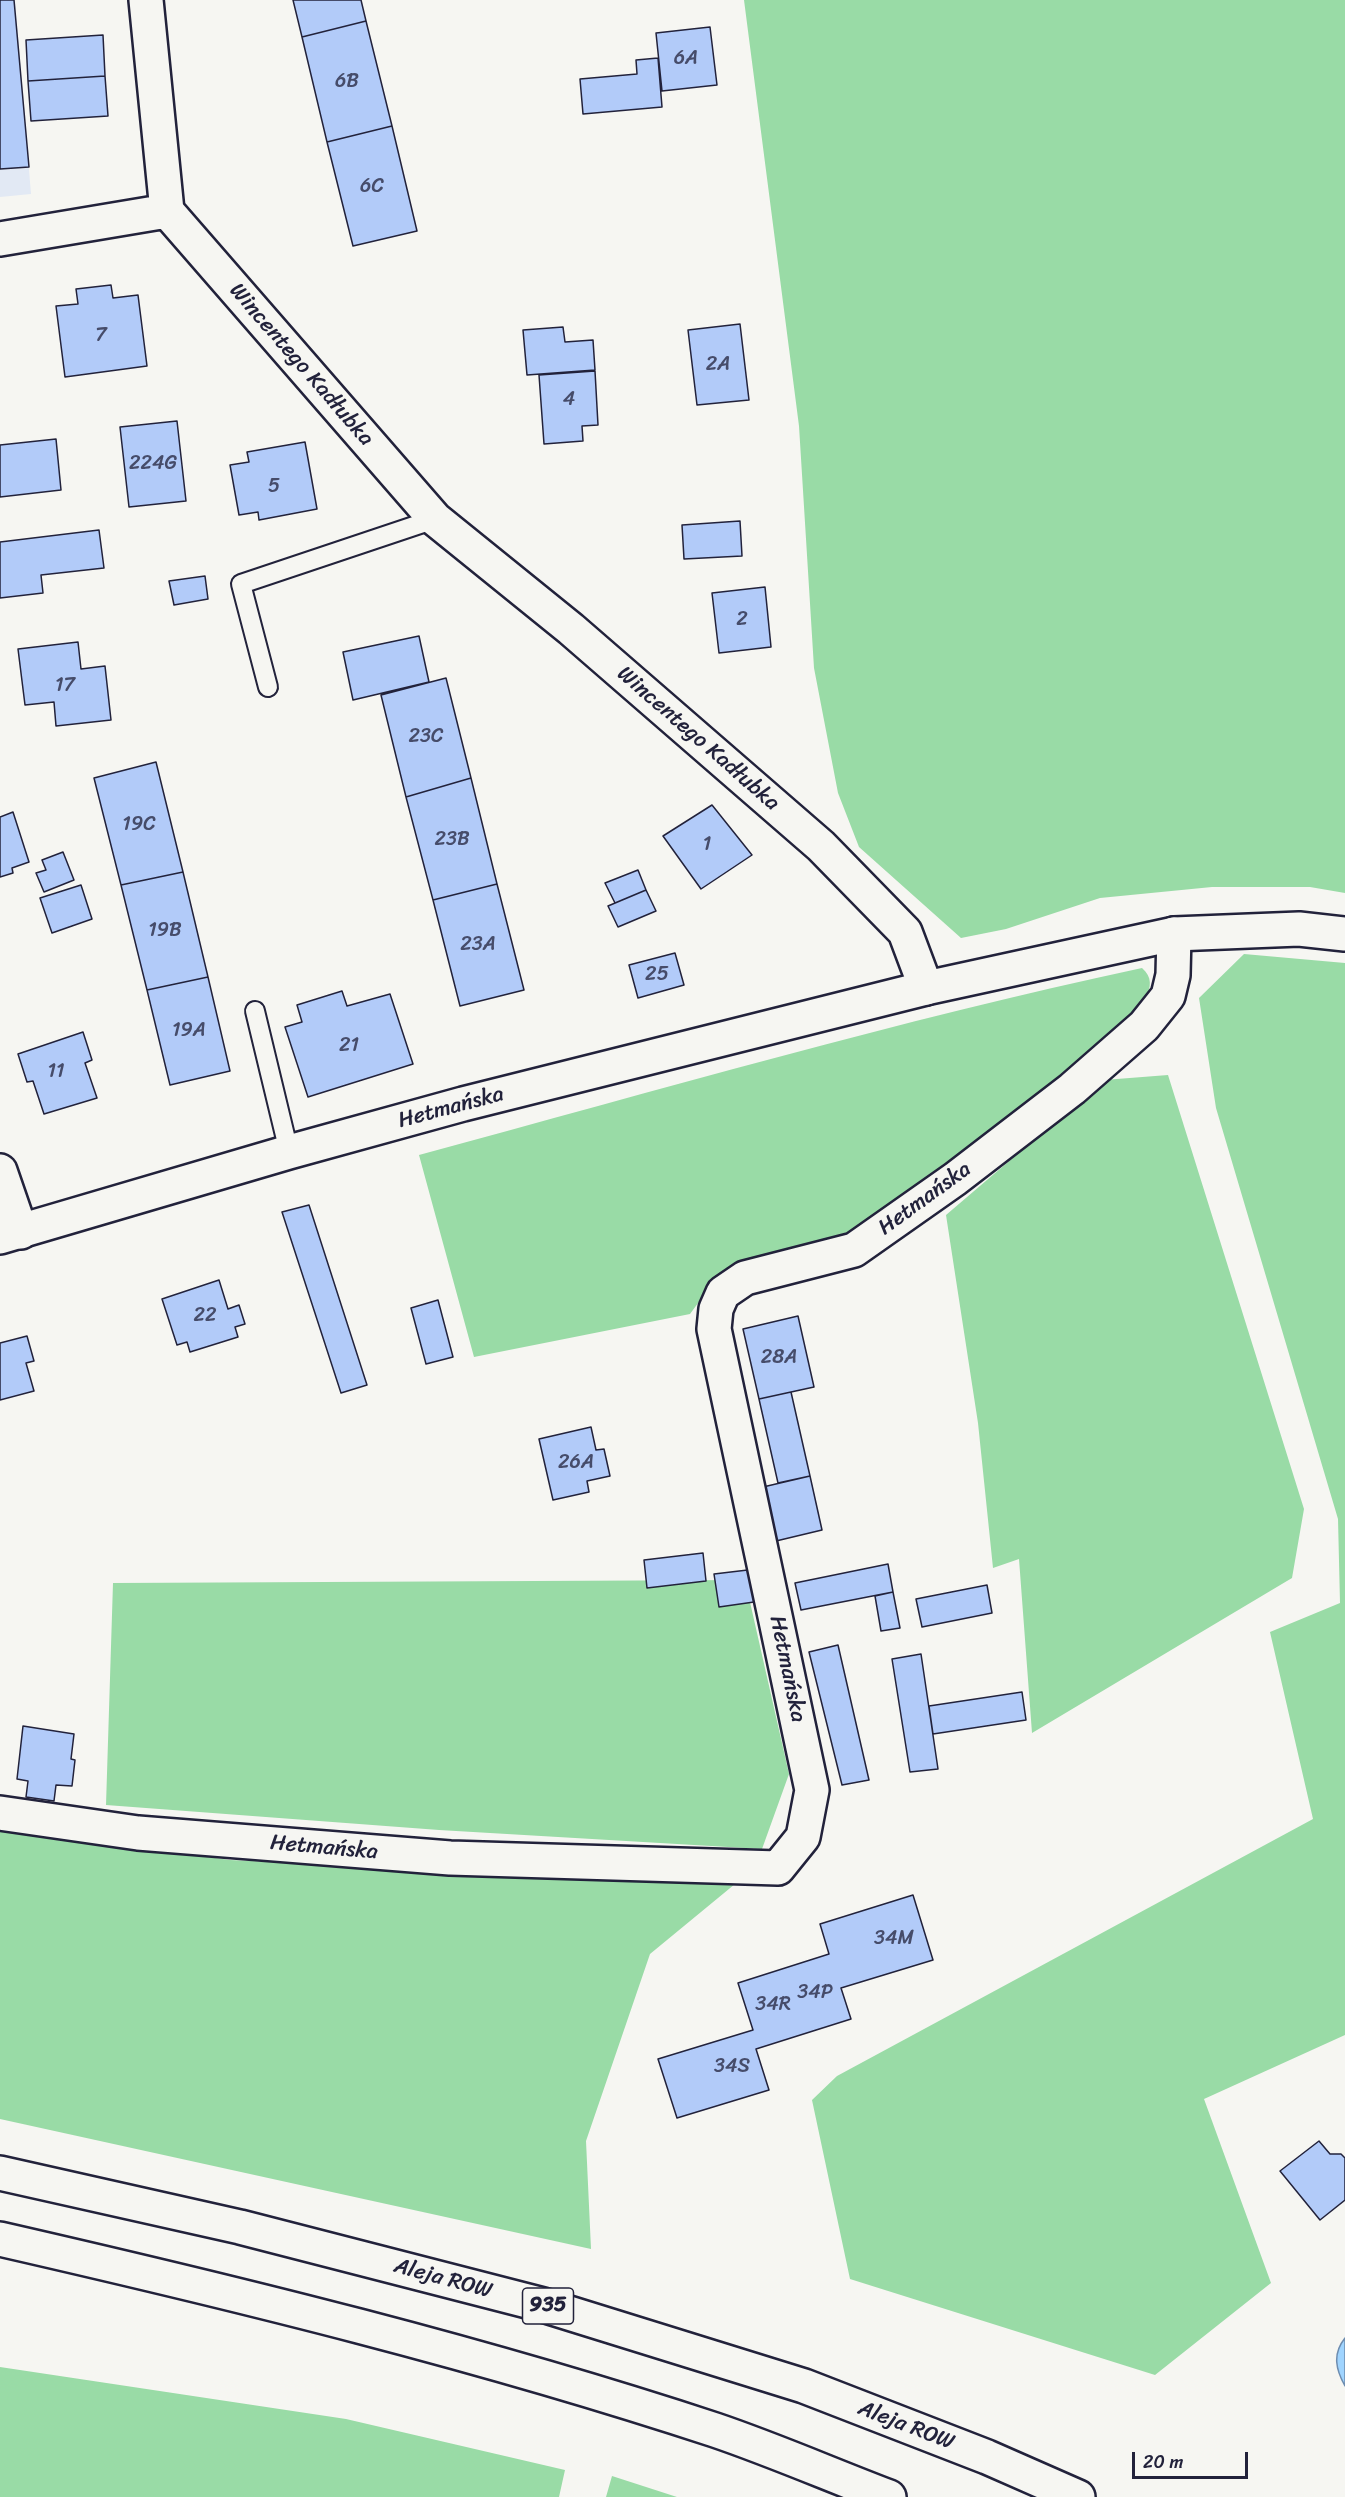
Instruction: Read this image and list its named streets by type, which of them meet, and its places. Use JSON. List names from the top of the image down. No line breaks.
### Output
{"streets":{"street":["Wincentego Kadłubka","Hetmańska","Aleja ROW","935"]},"crossings":[["Wincentego Kadłubka","Hetmańska"]],"house_numbers":["6A","6B","6C","7","2A","4","224G","5","2","17","23C","19C","23B","1","19B","23A","25","19A","21","11","22","28A","26A","34M","34P","34R","34S"],"scale_bar":"20 m"}
